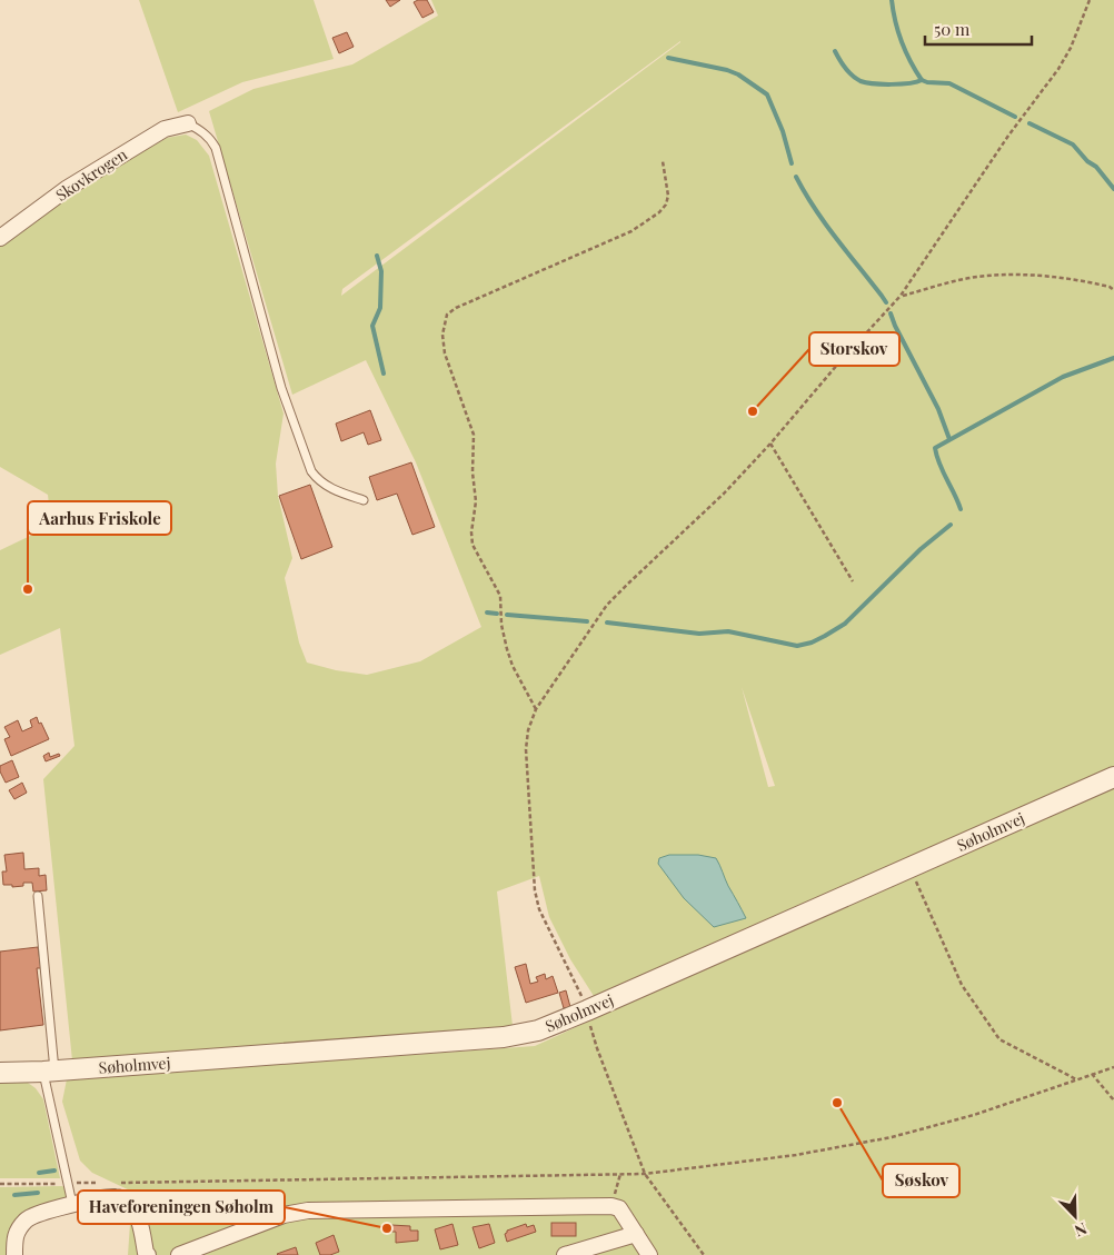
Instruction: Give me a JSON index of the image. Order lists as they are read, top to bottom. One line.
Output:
{"streets":{"street":["Skovkrogen","Søholmvej"]},"places":["Storskov","Aarhus Friskole","Søskov","Haveforeningen Søholm"],"scale_bar":"50 m","north":"bottom right"}
